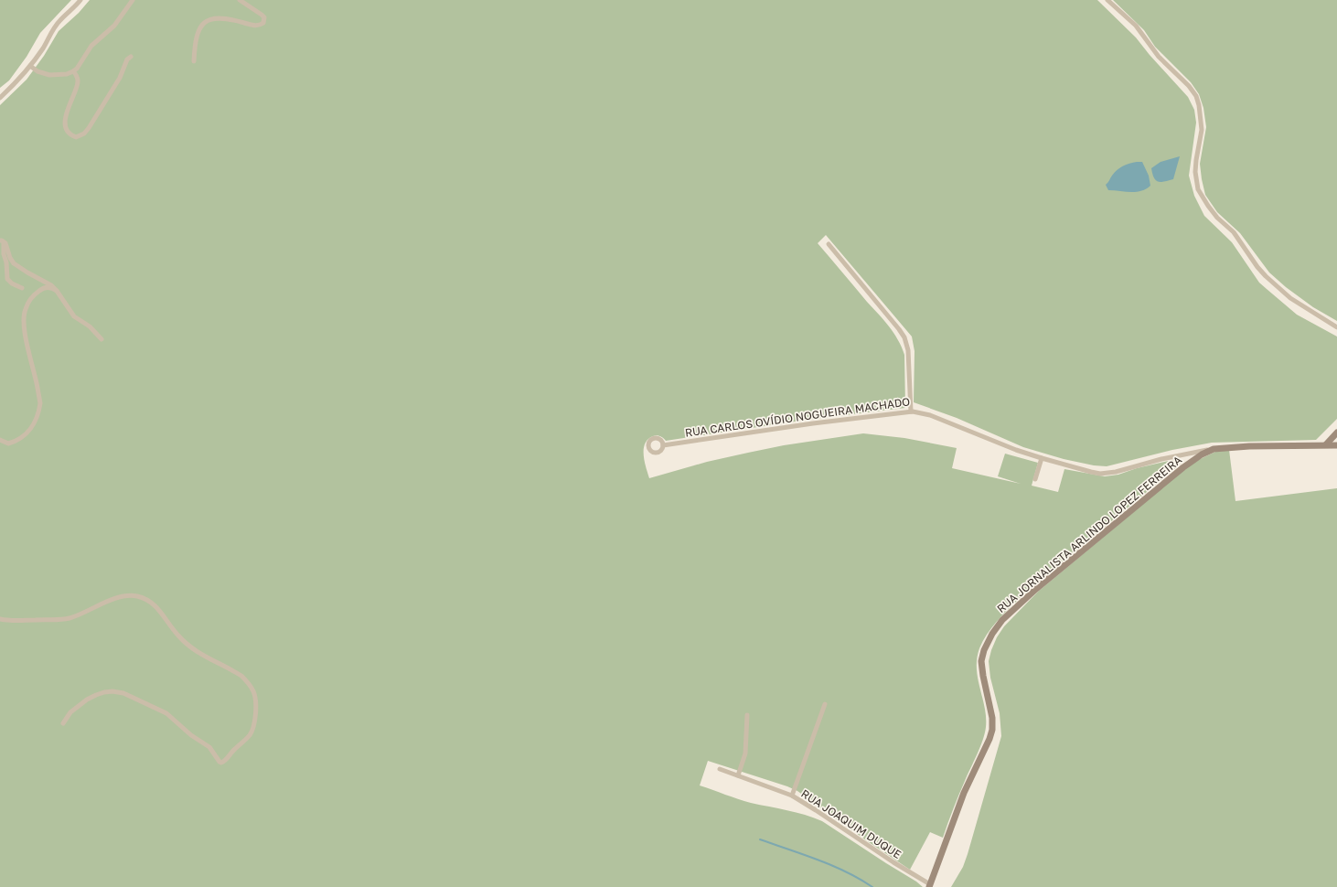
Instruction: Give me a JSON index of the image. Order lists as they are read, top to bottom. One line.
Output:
{"streets":{"street":["RUA CARLOS OVÍDIO NOGUEIRA MACHADO","RUA JORNALISTA ARLINDO LOPEZ FERREIRA","RUA JOAQUIM DUQUE"]},"crossings":[["RUA CARLOS OVÍDIO NOGUEIRA MACHADO","RUA JORNALISTA ARLINDO LOPEZ FERREIRA"],["RUA JORNALISTA ARLINDO LOPEZ FERREIRA","RUA JOAQUIM DUQUE"]]}
